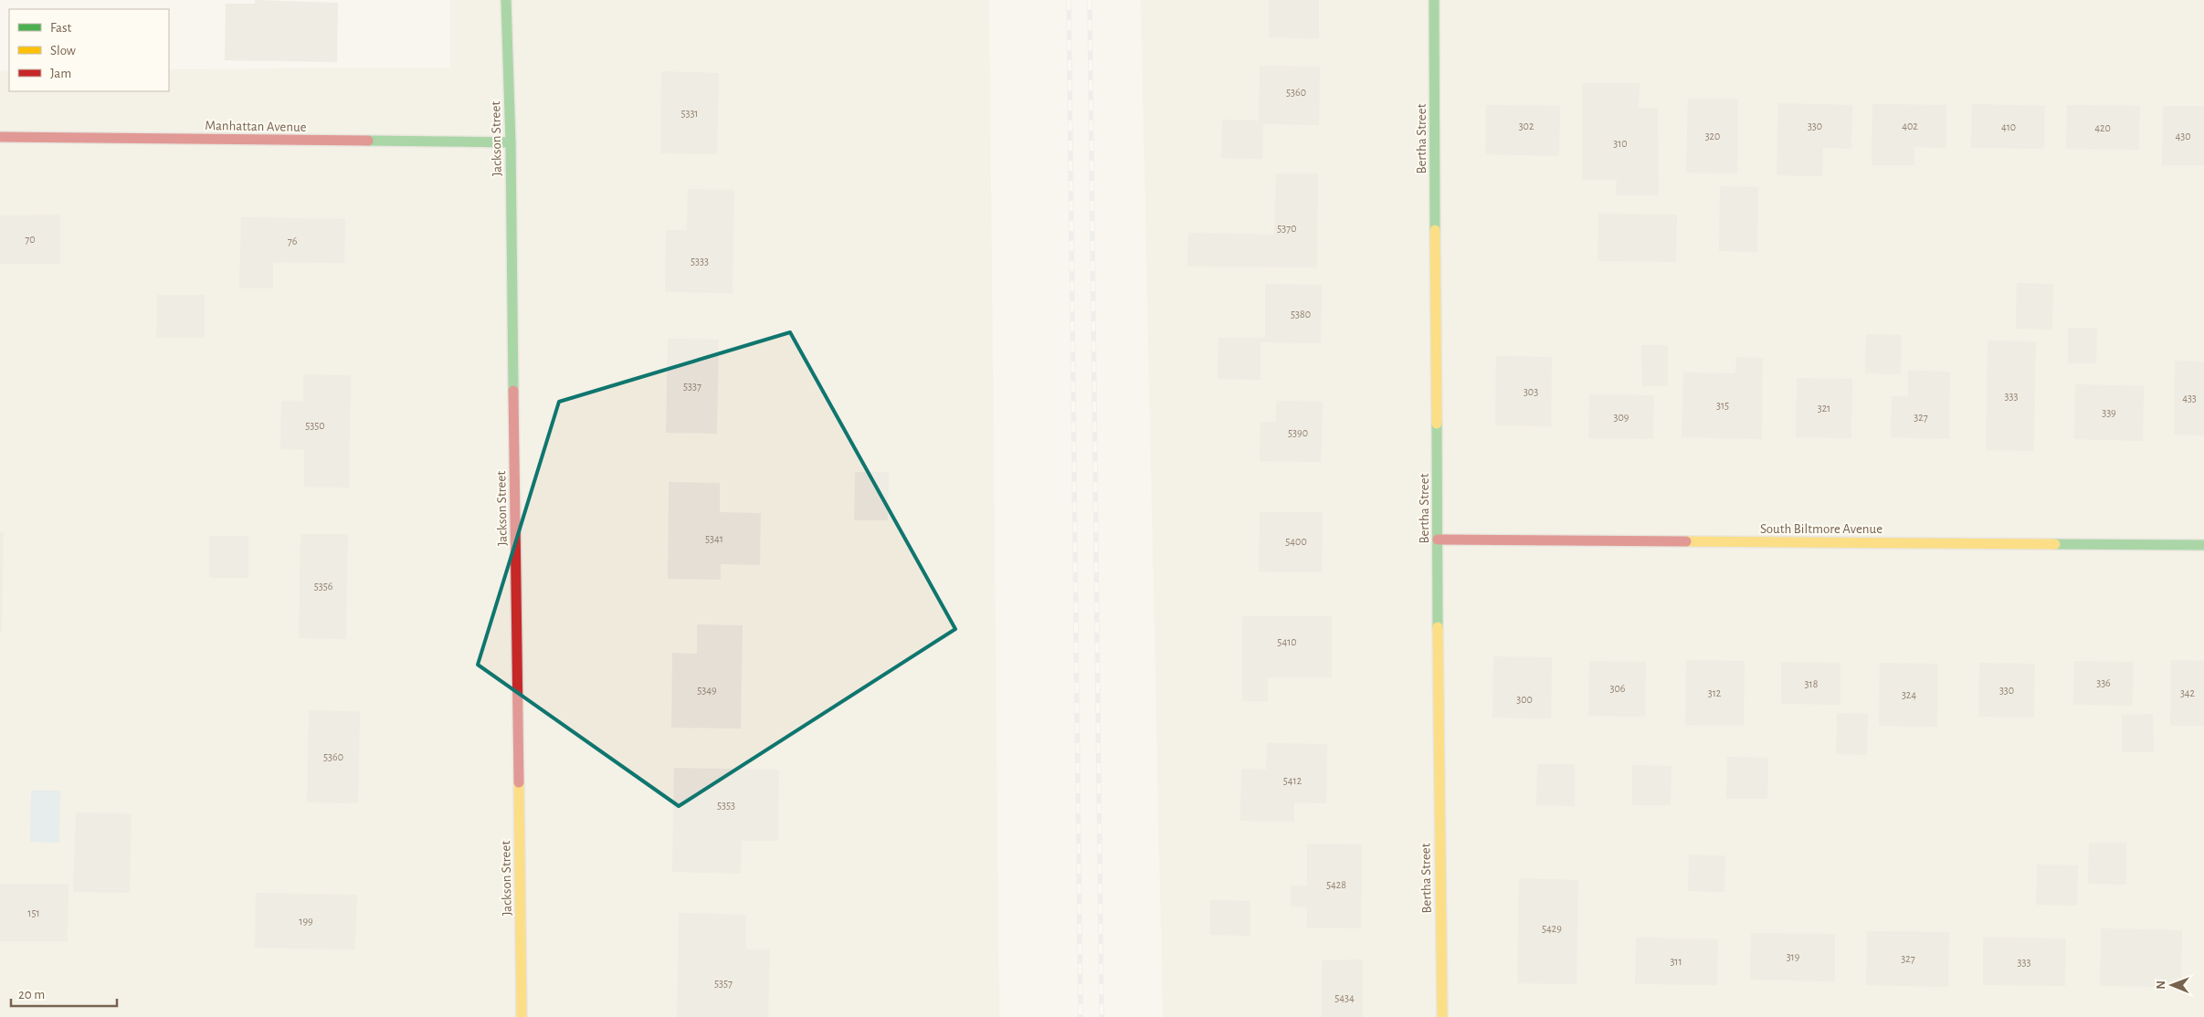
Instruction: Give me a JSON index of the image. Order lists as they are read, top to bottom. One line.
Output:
{"streets":{"street":["Manhattan Avenue","Jackson Street","Bertha Street","South Biltmore Avenue"]},"crossings":[["Manhattan Avenue","Jackson Street"],["Bertha Street","South Biltmore Avenue"]],"house_numbers":["5360","5331","302","330","402","410","420","320","430","310","5370","70","76","5333","5380","5337","303","333","433","315","321","339","309","327","5350","5390","5341","5400","5356","5410","336","318","306","5349","330","312","342","324","300","5360","5412","5353","5428","151","199","5429","319","327","311","333","5357","5434"],"legend":["Fast","Slow","Jam"],"scale_bar":"20 m","north":"left"}
